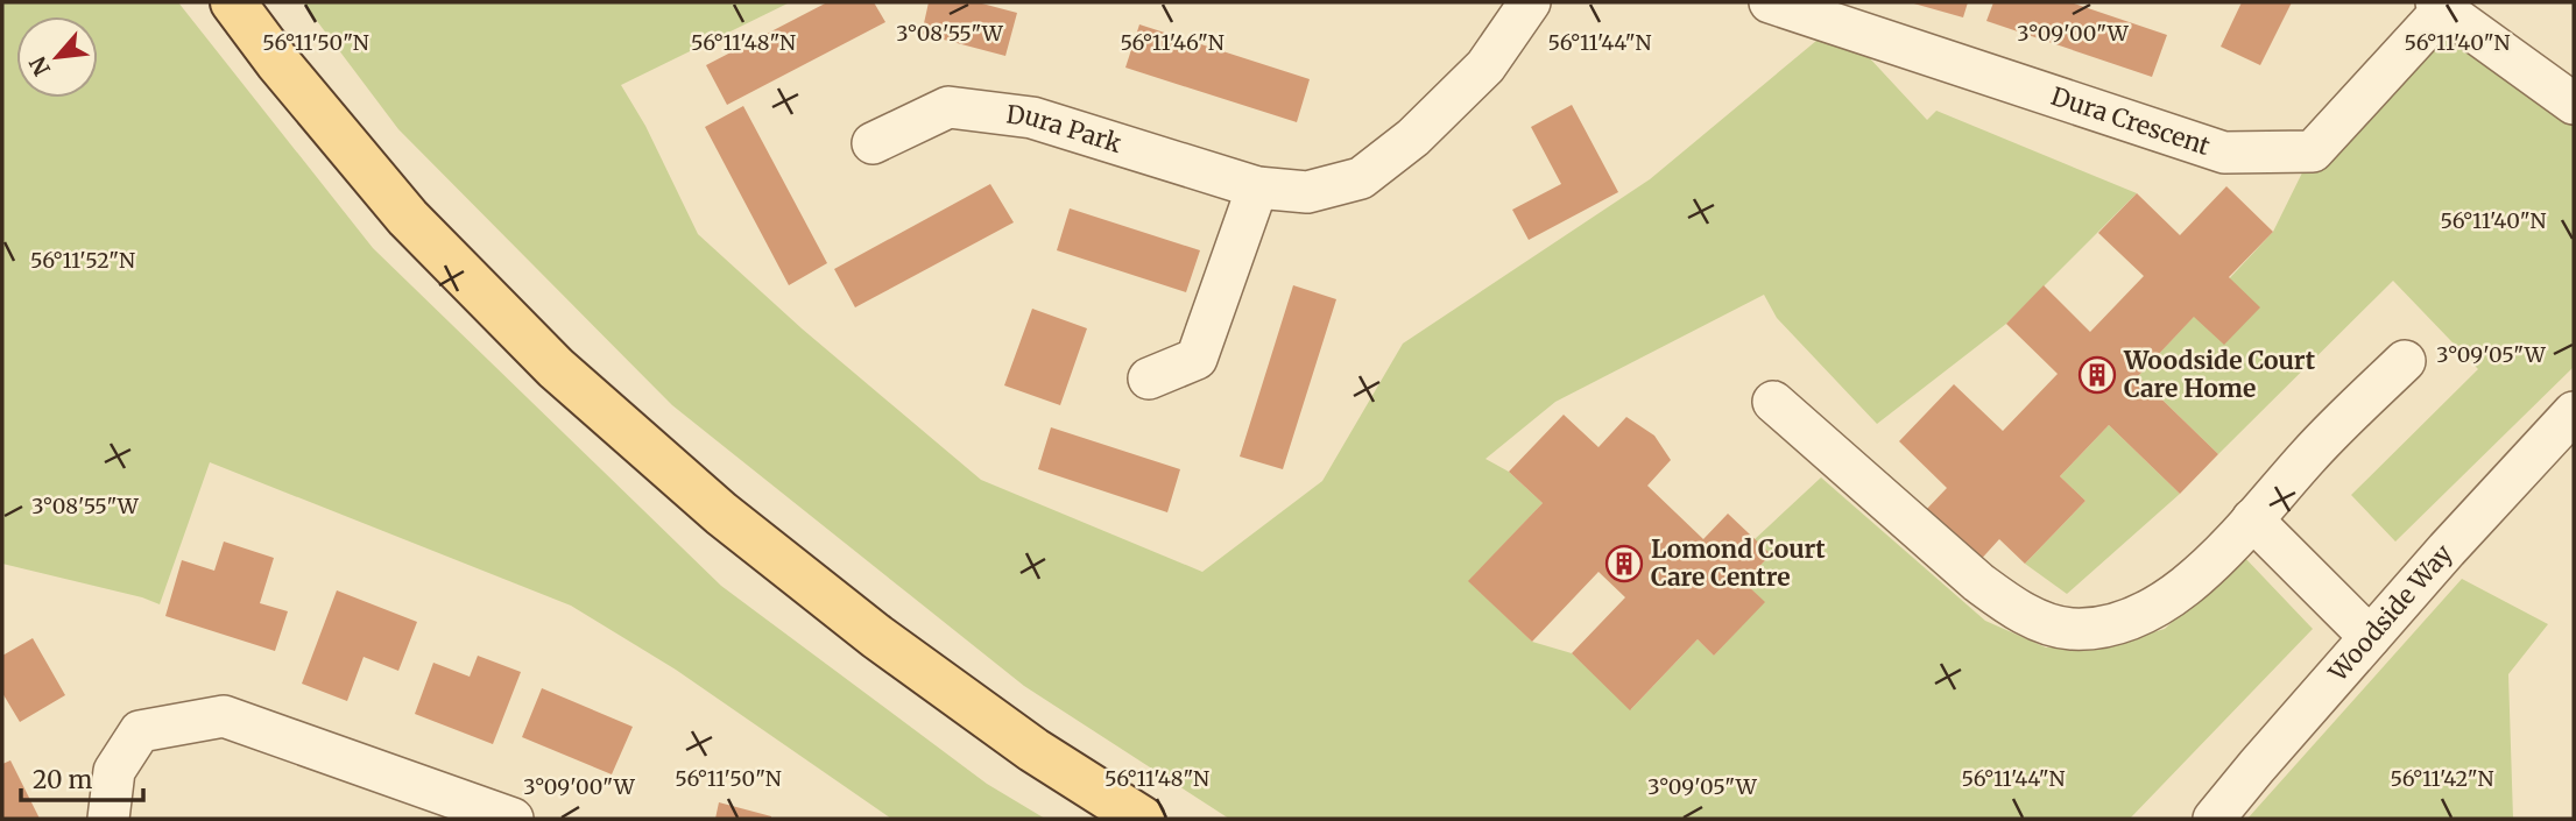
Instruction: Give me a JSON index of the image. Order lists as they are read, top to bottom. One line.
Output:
{"streets":{"street":["Dura Crescent","Dura Park","Woodside Way"]},"places":{"building":["Woodside Court Care Home","Lomond Court Care Centre"]},"scale_bar":"20 m","north":"bottom left","coordinates":["3°08'55\"W","3°09'00\"W","56°11'50\"N","56°11'48\"N","56°11'46\"N","56°11'44\"N","56°11'40\"N","56°11'52\"N","3°09'05\"W","56°11'42\"N"]}
